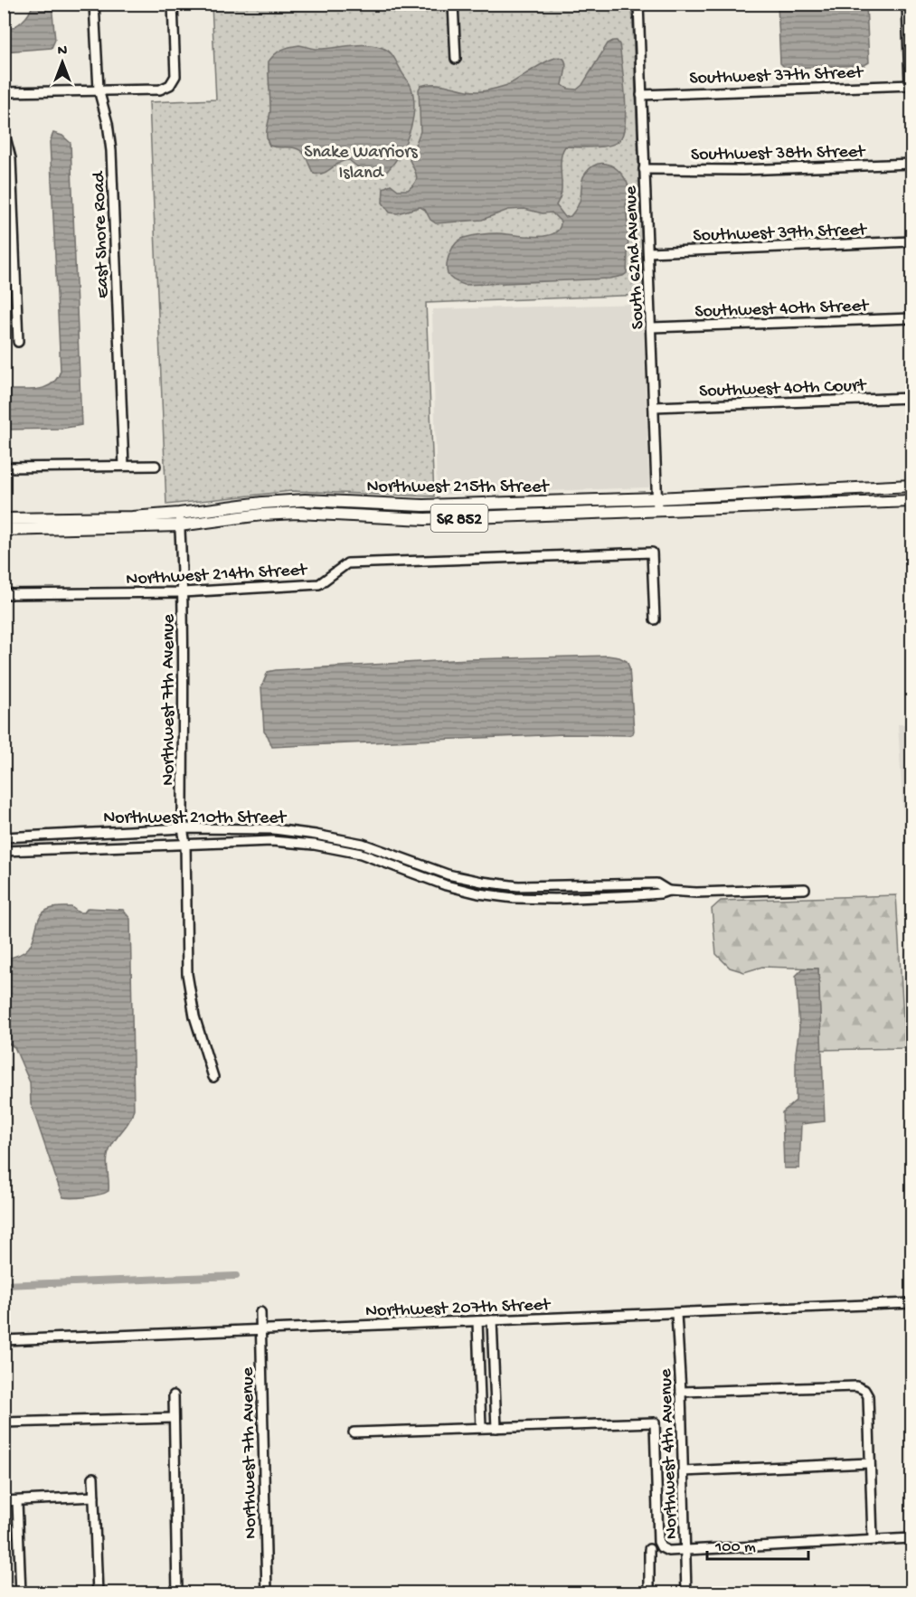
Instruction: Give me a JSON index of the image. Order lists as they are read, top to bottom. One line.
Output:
{"streets":{"main road":["Northwest 215th Street","SR 852"],"street":["Southwest 37th Street","Southwest 38th Street","Southwest 39th Street","East Shore Road","South 62nd Avenue","Southwest 40th Street","Southwest 40th Court","Northwest 214th Street","Northwest 7th Avenue","Northwest 210th Street","Northwest 207th Street","Northwest 4th Avenue"]},"crossings":[["Southwest 37th Street","South 62nd Avenue"],["Southwest 38th Street","South 62nd Avenue"],["Southwest 39th Street","South 62nd Avenue"],["South 62nd Avenue","Southwest 40th Street"],["South 62nd Avenue","Southwest 40th Court"],["South 62nd Avenue","Northwest 215th Street"],["Northwest 215th Street","Northwest 7th Avenue"],["Northwest 214th Street","Northwest 7th Avenue"],["Northwest 7th Avenue","Northwest 210th Street"],["Northwest 7th Avenue","Northwest 207th Street"],["Northwest 207th Street","Northwest 4th Avenue"]],"parks":["Snake Warriors Island"],"scale_bar":"100 m","north":"top"}
